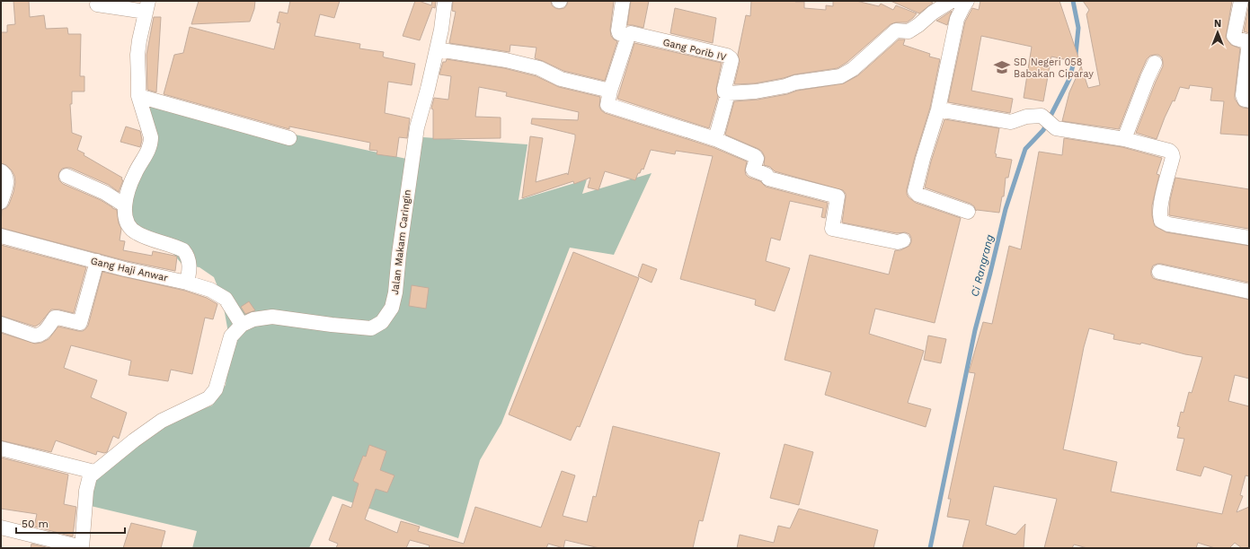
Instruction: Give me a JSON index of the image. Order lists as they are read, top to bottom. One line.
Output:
{"streets":{"street":["Gang Porib IV","Jalan Makam Caringin","Gang Haji Anwar"]},"crossings":[["Jalan Makam Caringin","Gang Haji Anwar"]],"water":["Ci Rangrang"],"places":{"school or university":["SD Negeri 058 Babakan Ciparay"]},"scale_bar":"50 m","north":"top"}
